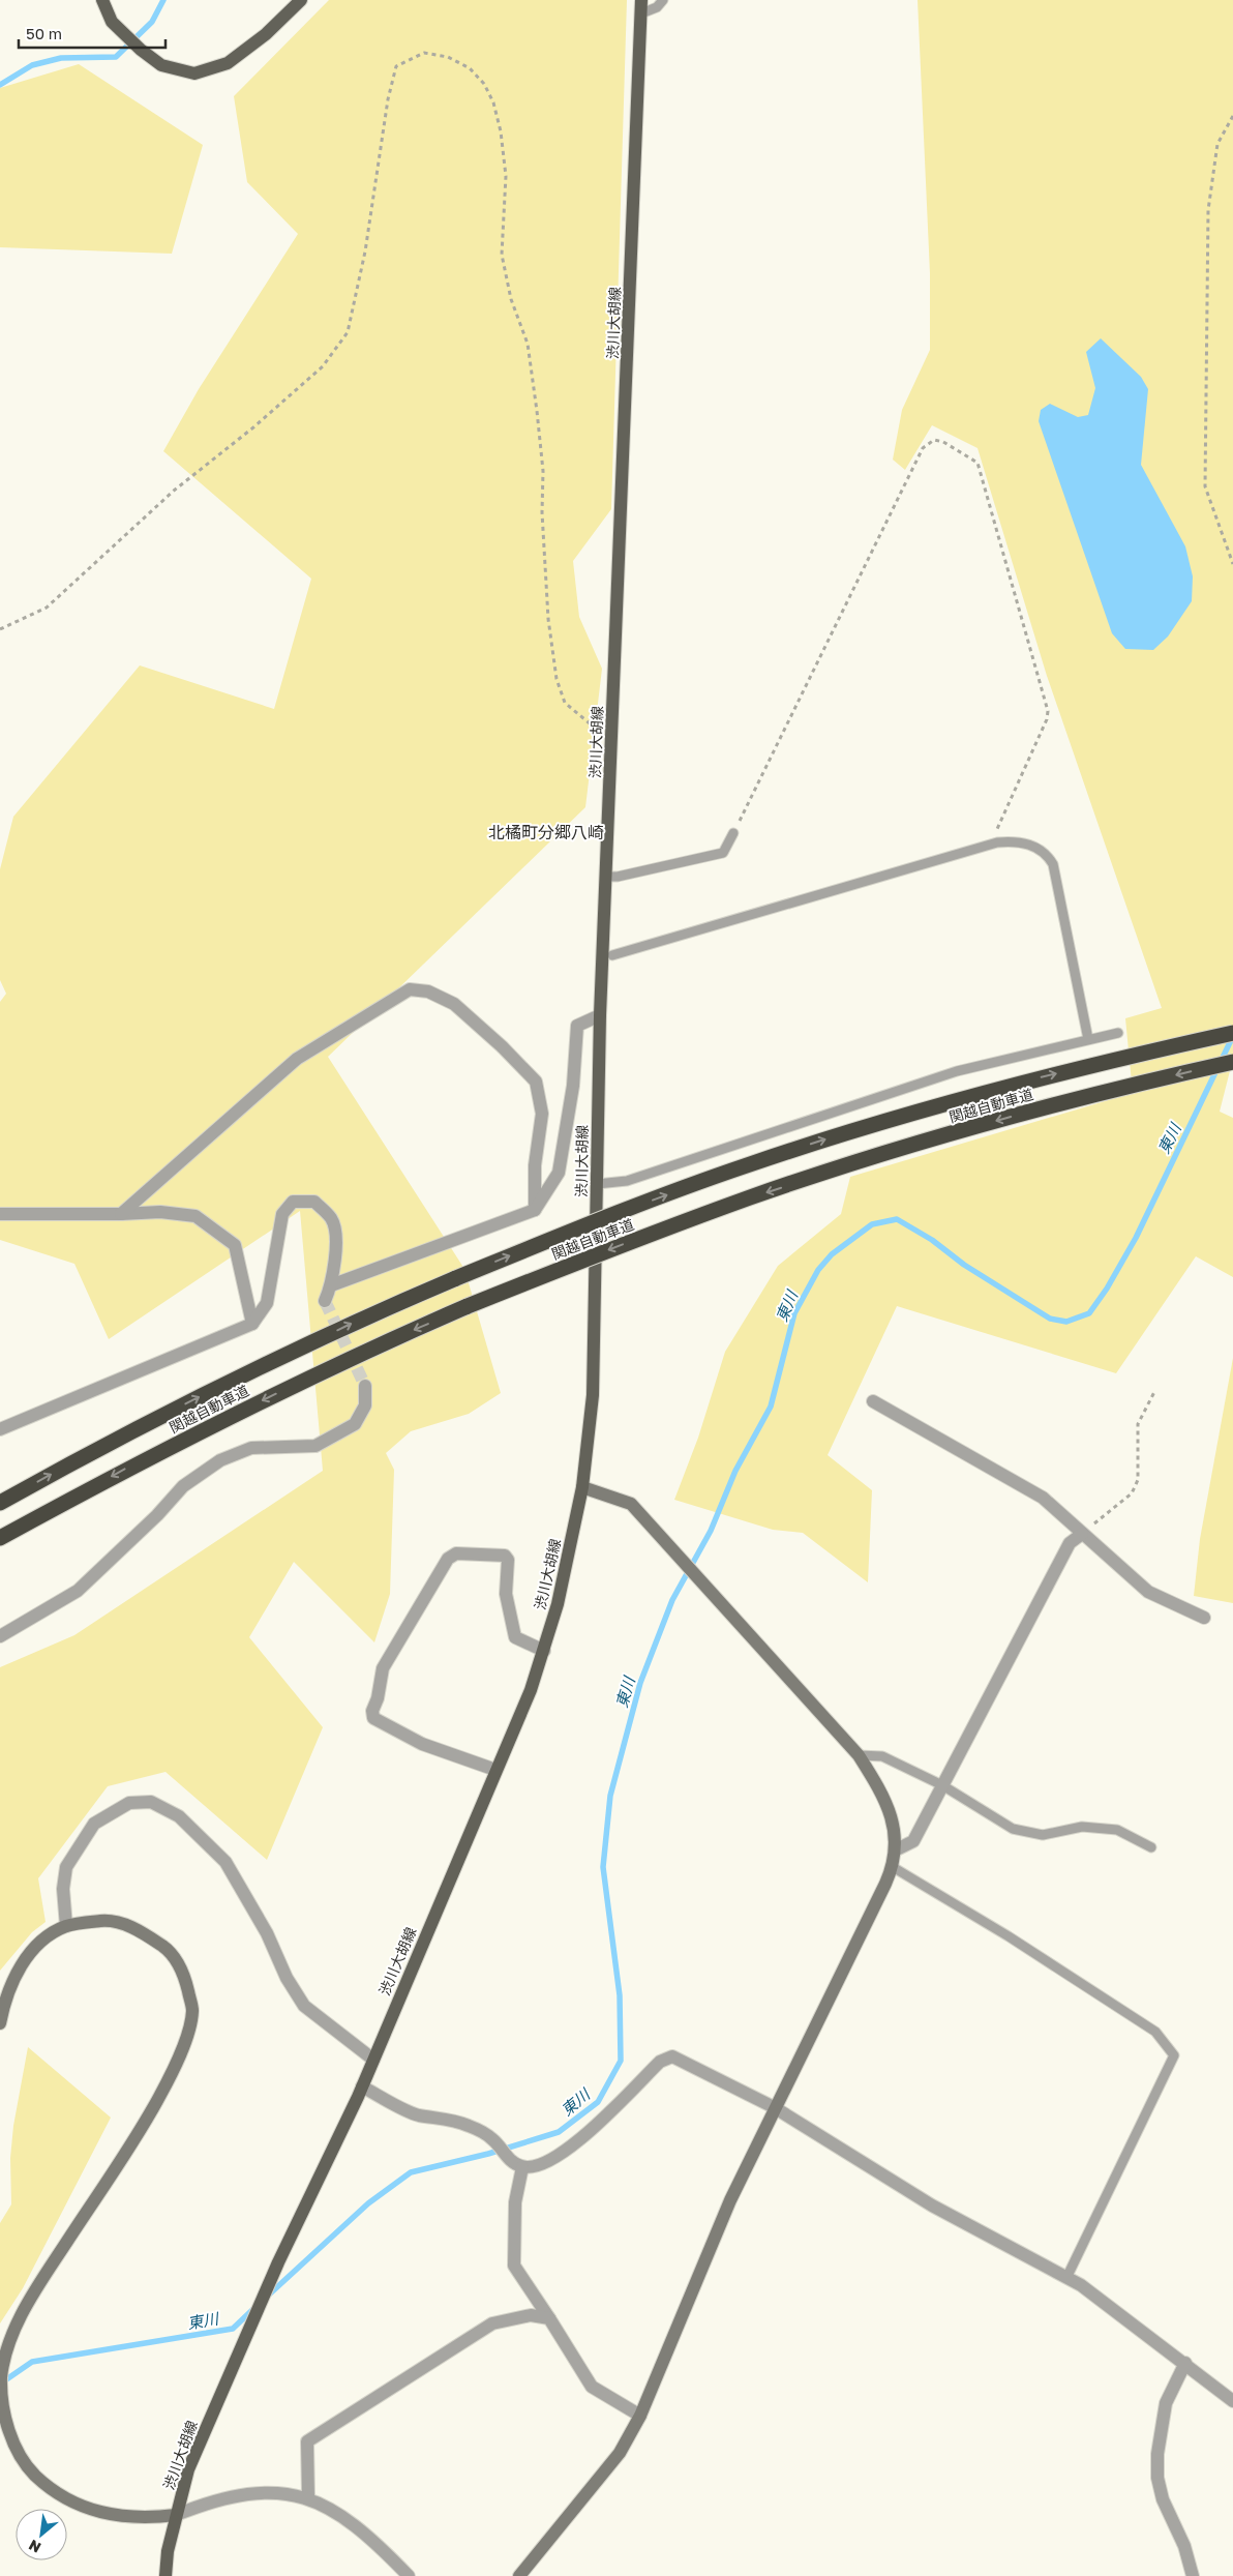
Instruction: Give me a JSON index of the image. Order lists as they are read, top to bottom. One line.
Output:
{"streets":{"highway":["関越自動車道"],"main road":["渋川大胡線"]},"districts":["北橘町分郷八崎"],"water":["東川"],"scale_bar":"50 m","north":"bottom left"}
